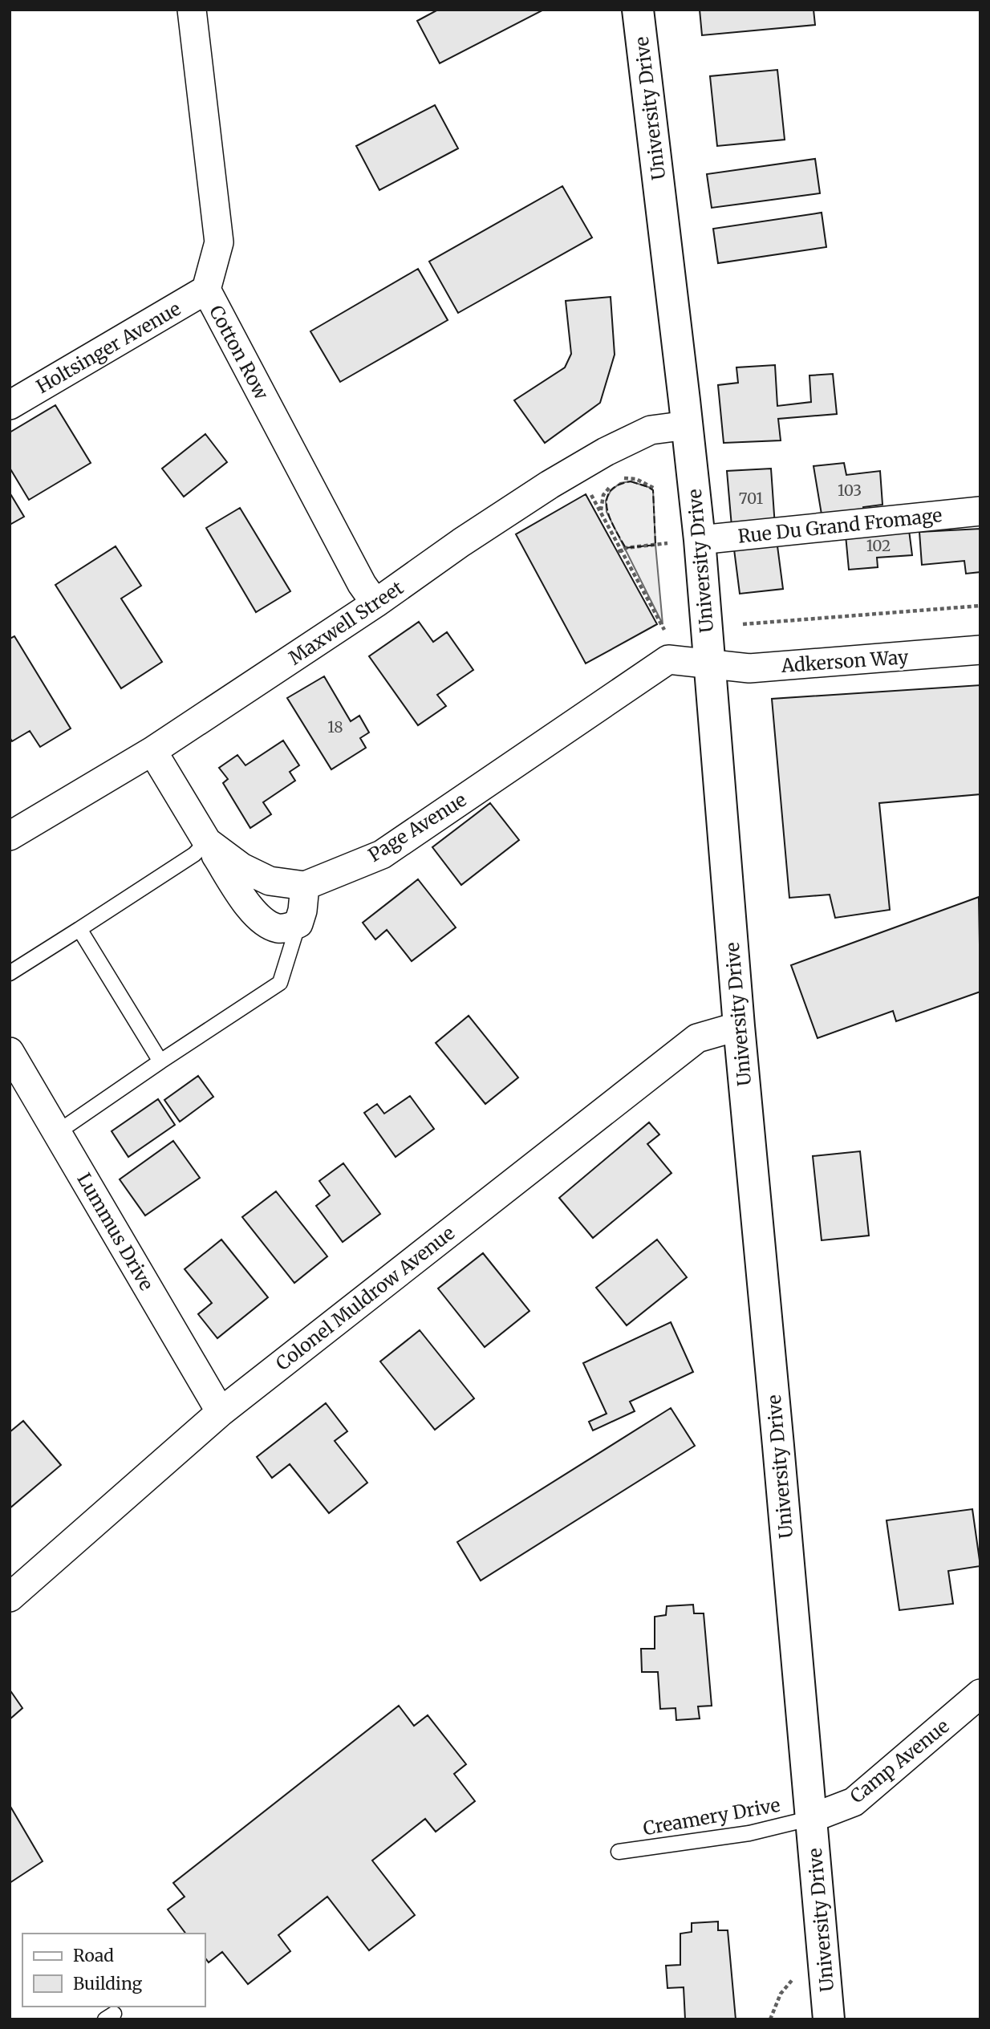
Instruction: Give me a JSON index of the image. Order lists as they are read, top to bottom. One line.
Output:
{"streets":{"street":["University Drive","Holtsinger Avenue","Cotton Row","Rue Du Grand Fromage","Maxwell Street","Adkerson Way","Page Avenue","Lummus Drive","Colonel Muldrow Avenue","Camp Avenue"],"lane":["Creamery Drive"]},"crossings":[["University Drive","Rue Du Grand Fromage"],["University Drive","Maxwell Street"],["University Drive","Adkerson Way"],["University Drive","Page Avenue"],["University Drive","Colonel Muldrow Avenue"],["University Drive","Camp Avenue"],["University Drive","Creamery Drive"],["Holtsinger Avenue","Cotton Row"],["Cotton Row","Maxwell Street"],["Maxwell Street","Page Avenue"],["Adkerson Way","Page Avenue"],["Lummus Drive","Colonel Muldrow Avenue"],["Camp Avenue","Creamery Drive"]],"house_numbers":["103","701","102","18"],"legend":["Road","Building"]}
